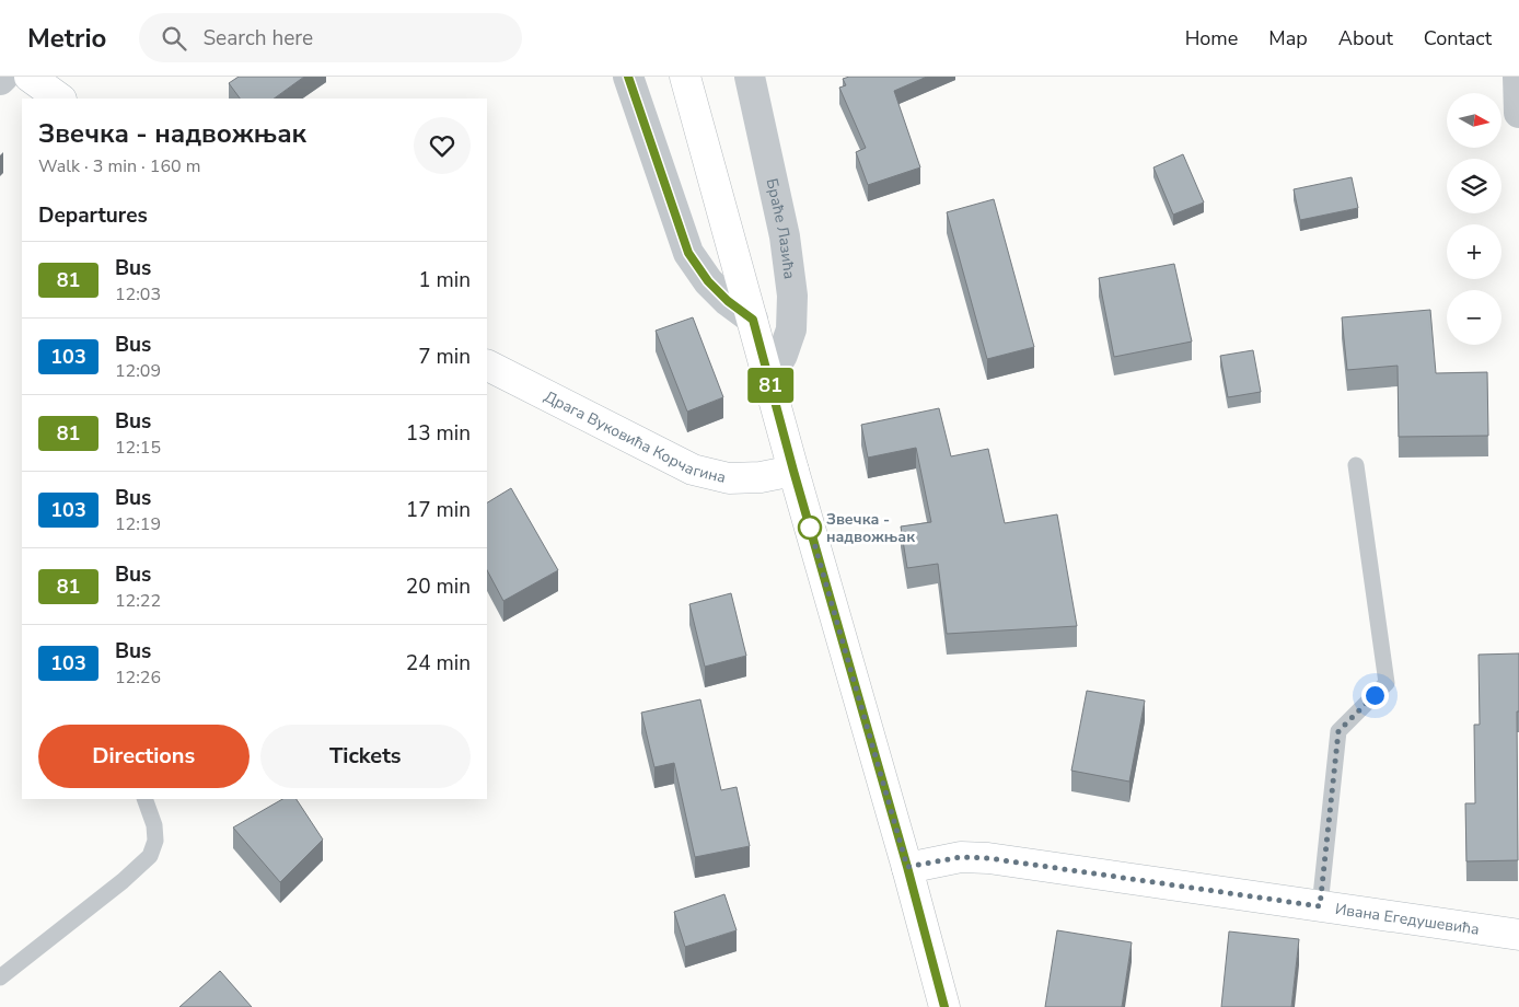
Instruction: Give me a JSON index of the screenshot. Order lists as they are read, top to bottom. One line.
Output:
{"streets":{"main road":["Драга Вуковића Корчагина","Ивана Егедушевића"],"street":["Браће Лазића"]},"places":["Звечка - надвожњак"],"lines":["bus line 81"],"north":"right","page":{"header":"Metrio","search":"Search here","nav":["Home","Map","About","Contact"],"on_map":"81","map_buttons":["+","−"],"heading":[["Звечка - надвожњак","Walk · 3 min · 160 m"],"Departures"],"list":[{"mark":"81","name":"Bus","note":"12:03","value":"1 min"},{"mark":"103","name":"Bus","note":"12:09","value":"7 min"},{"mark":"81","name":"Bus","note":"12:15","value":"13 min"},{"mark":"103","name":"Bus","note":"12:19","value":"17 min"},{"mark":"81","name":"Bus","note":"12:22","value":"20 min"},{"mark":"103","name":"Bus","note":"12:26","value":"24 min"}],"buttons":["Directions","Tickets"]}}
